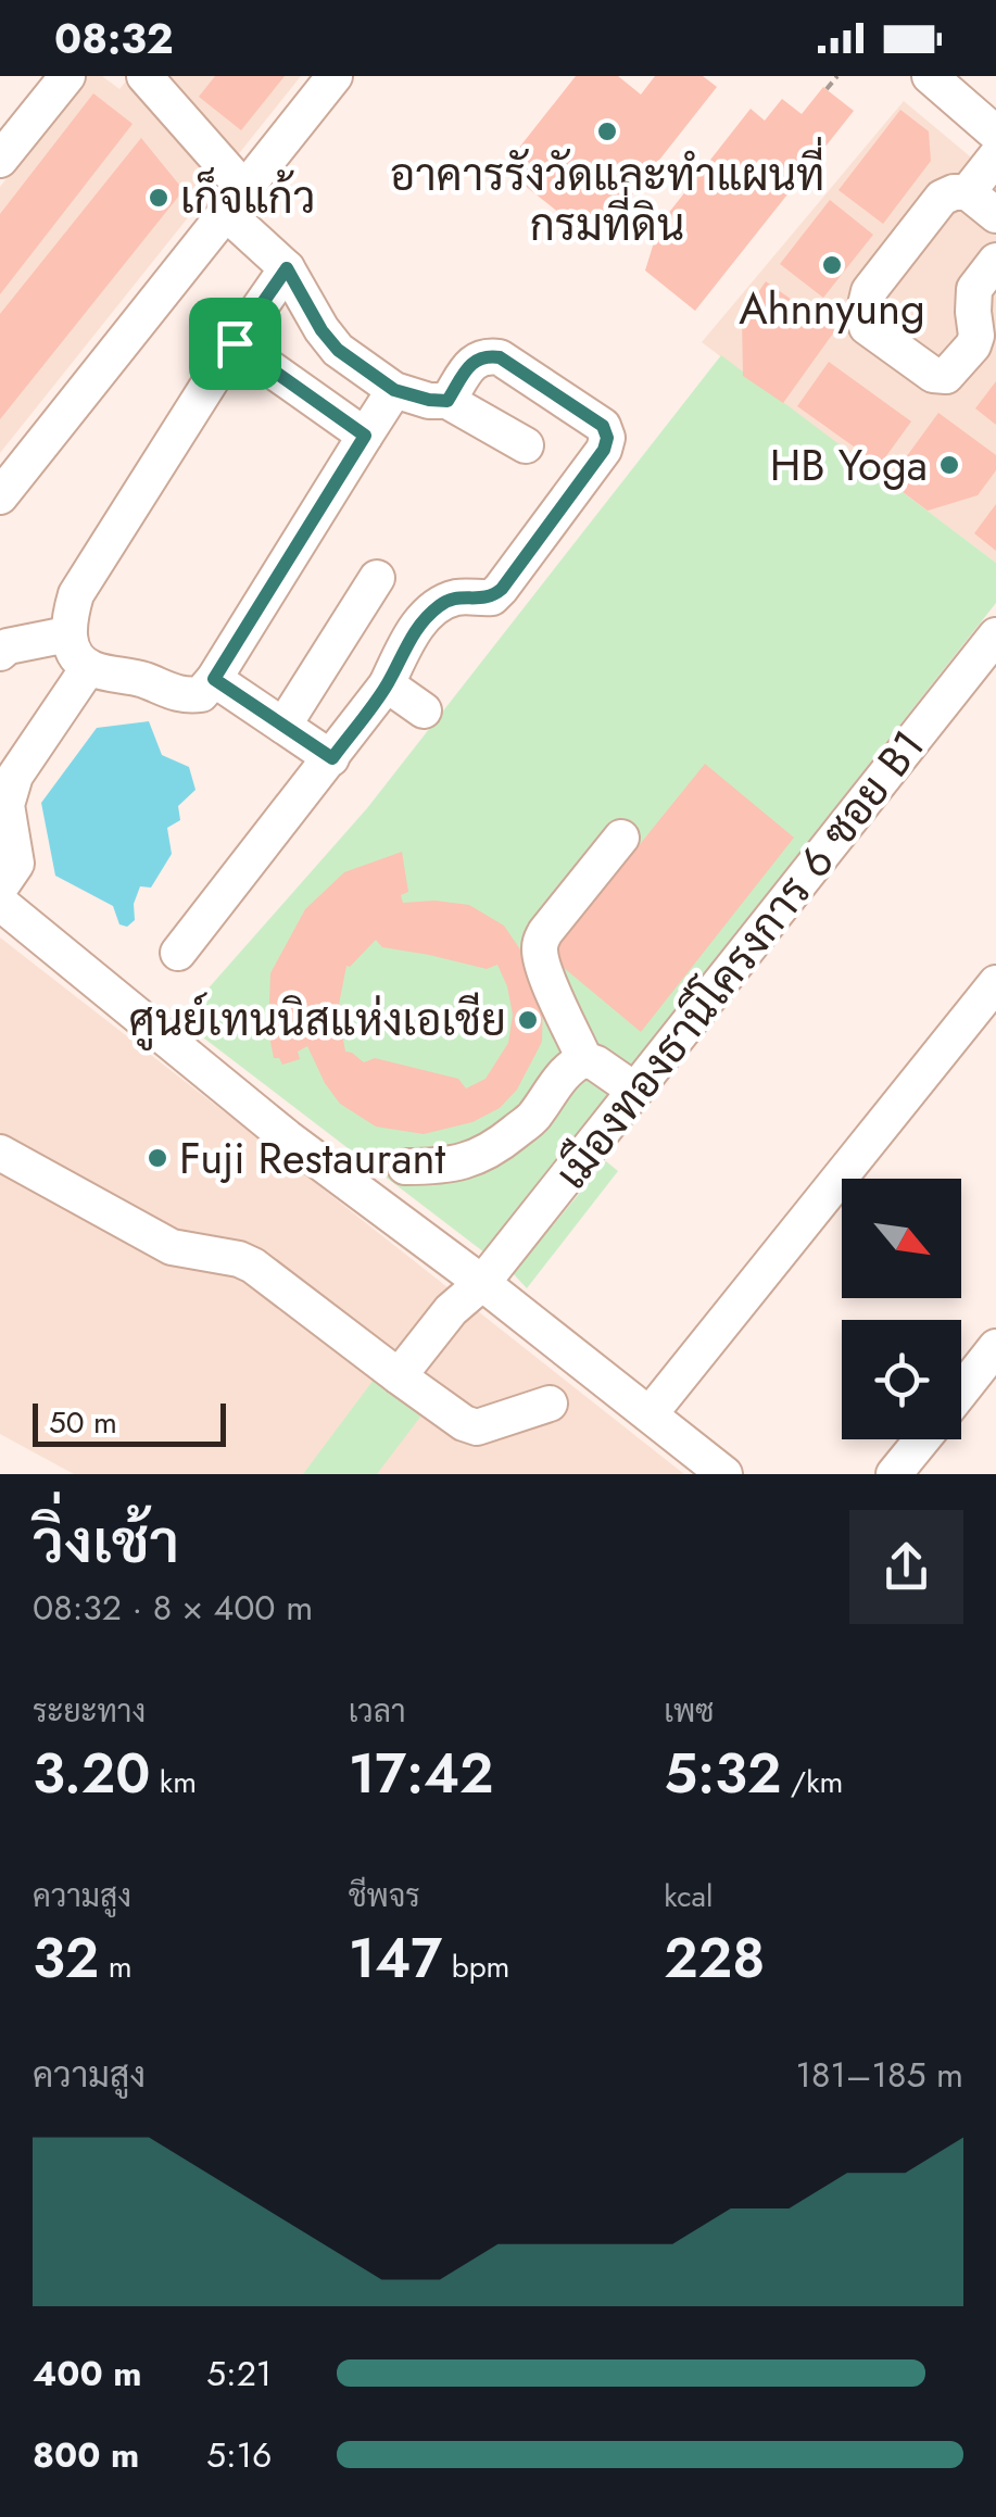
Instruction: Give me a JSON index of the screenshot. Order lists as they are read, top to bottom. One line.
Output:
{"streets":{"street":["เมืองทองธานีโครงการ 6 ซอย B1"]},"places":["อาคารรังวัดและทำแผนที่ กรมที่ดิน","เก็จแก้ว","Ahnnyung","HB Yoga","ศูนย์เทนนิสแห่งเอเชีย","Fuji Restaurant"],"scale_bar":"50 m","north":"bottom right","page":{"status":"08:32","scale":"50 m","heading":["วิ่งเช้า","08:32 · 8 × 400 m"],"stats":[["ระยะทาง","3.20 km"],["เวลา","17:42"],["เพซ","5:32 /km"],["ความสูง","32 m"],["ชีพจร","147 bpm"],["kcal","228"]],"chart":["ความสูง","181–185 m"],"list":[{"name":"400 m","note":"5:21"},{"name":"800 m","note":"5:16"}]}}
